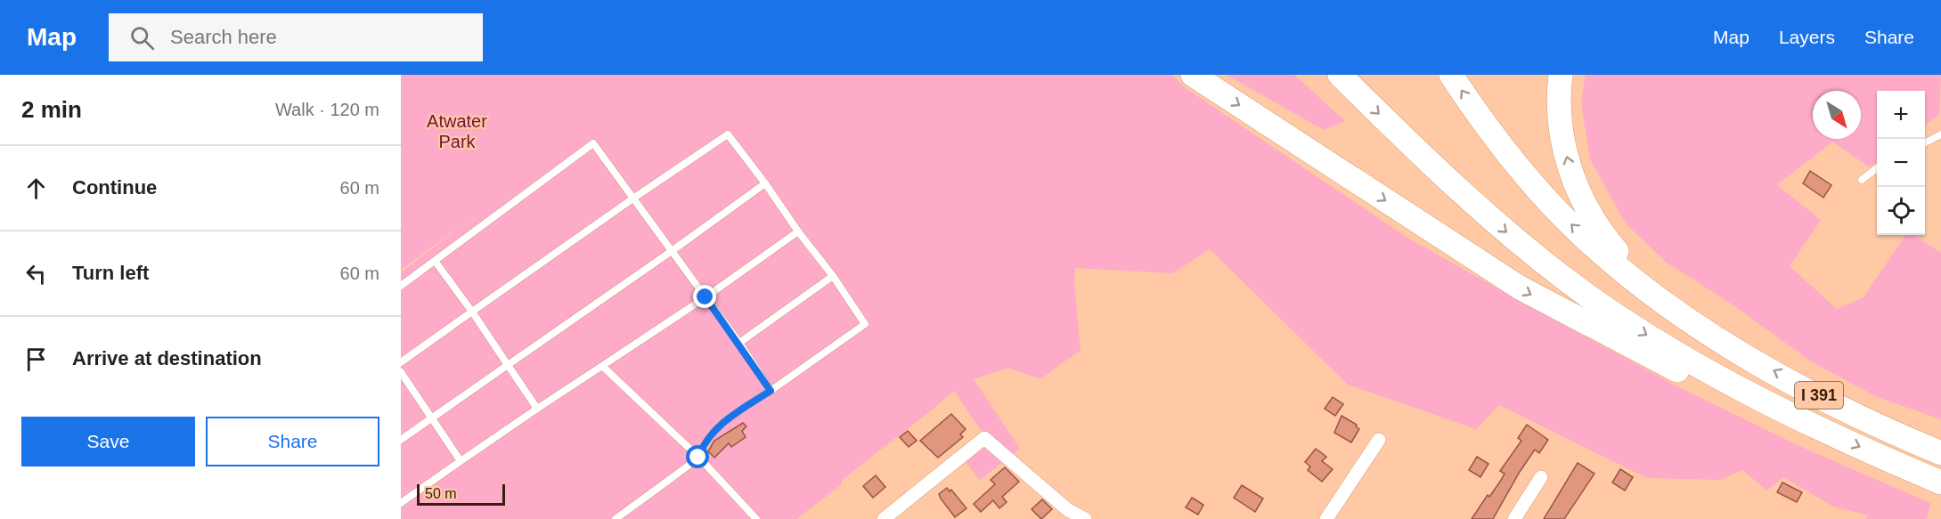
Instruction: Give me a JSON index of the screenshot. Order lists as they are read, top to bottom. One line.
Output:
{"streets":{"highway":["I 391"]},"parks":["Atwater Park"],"scale_bar":"50 m","north":"bottom right","page":{"header":"Map","search":"Search here","nav":["Map","Layers","Share"],"heading":["2 min","Walk · 120 m"],"map_buttons":["+","−"],"list":[["Continue","60 m"],["Turn left","60 m"],"Arrive at destination"],"buttons":["Save","Share"],"scale":"50 m"}}
